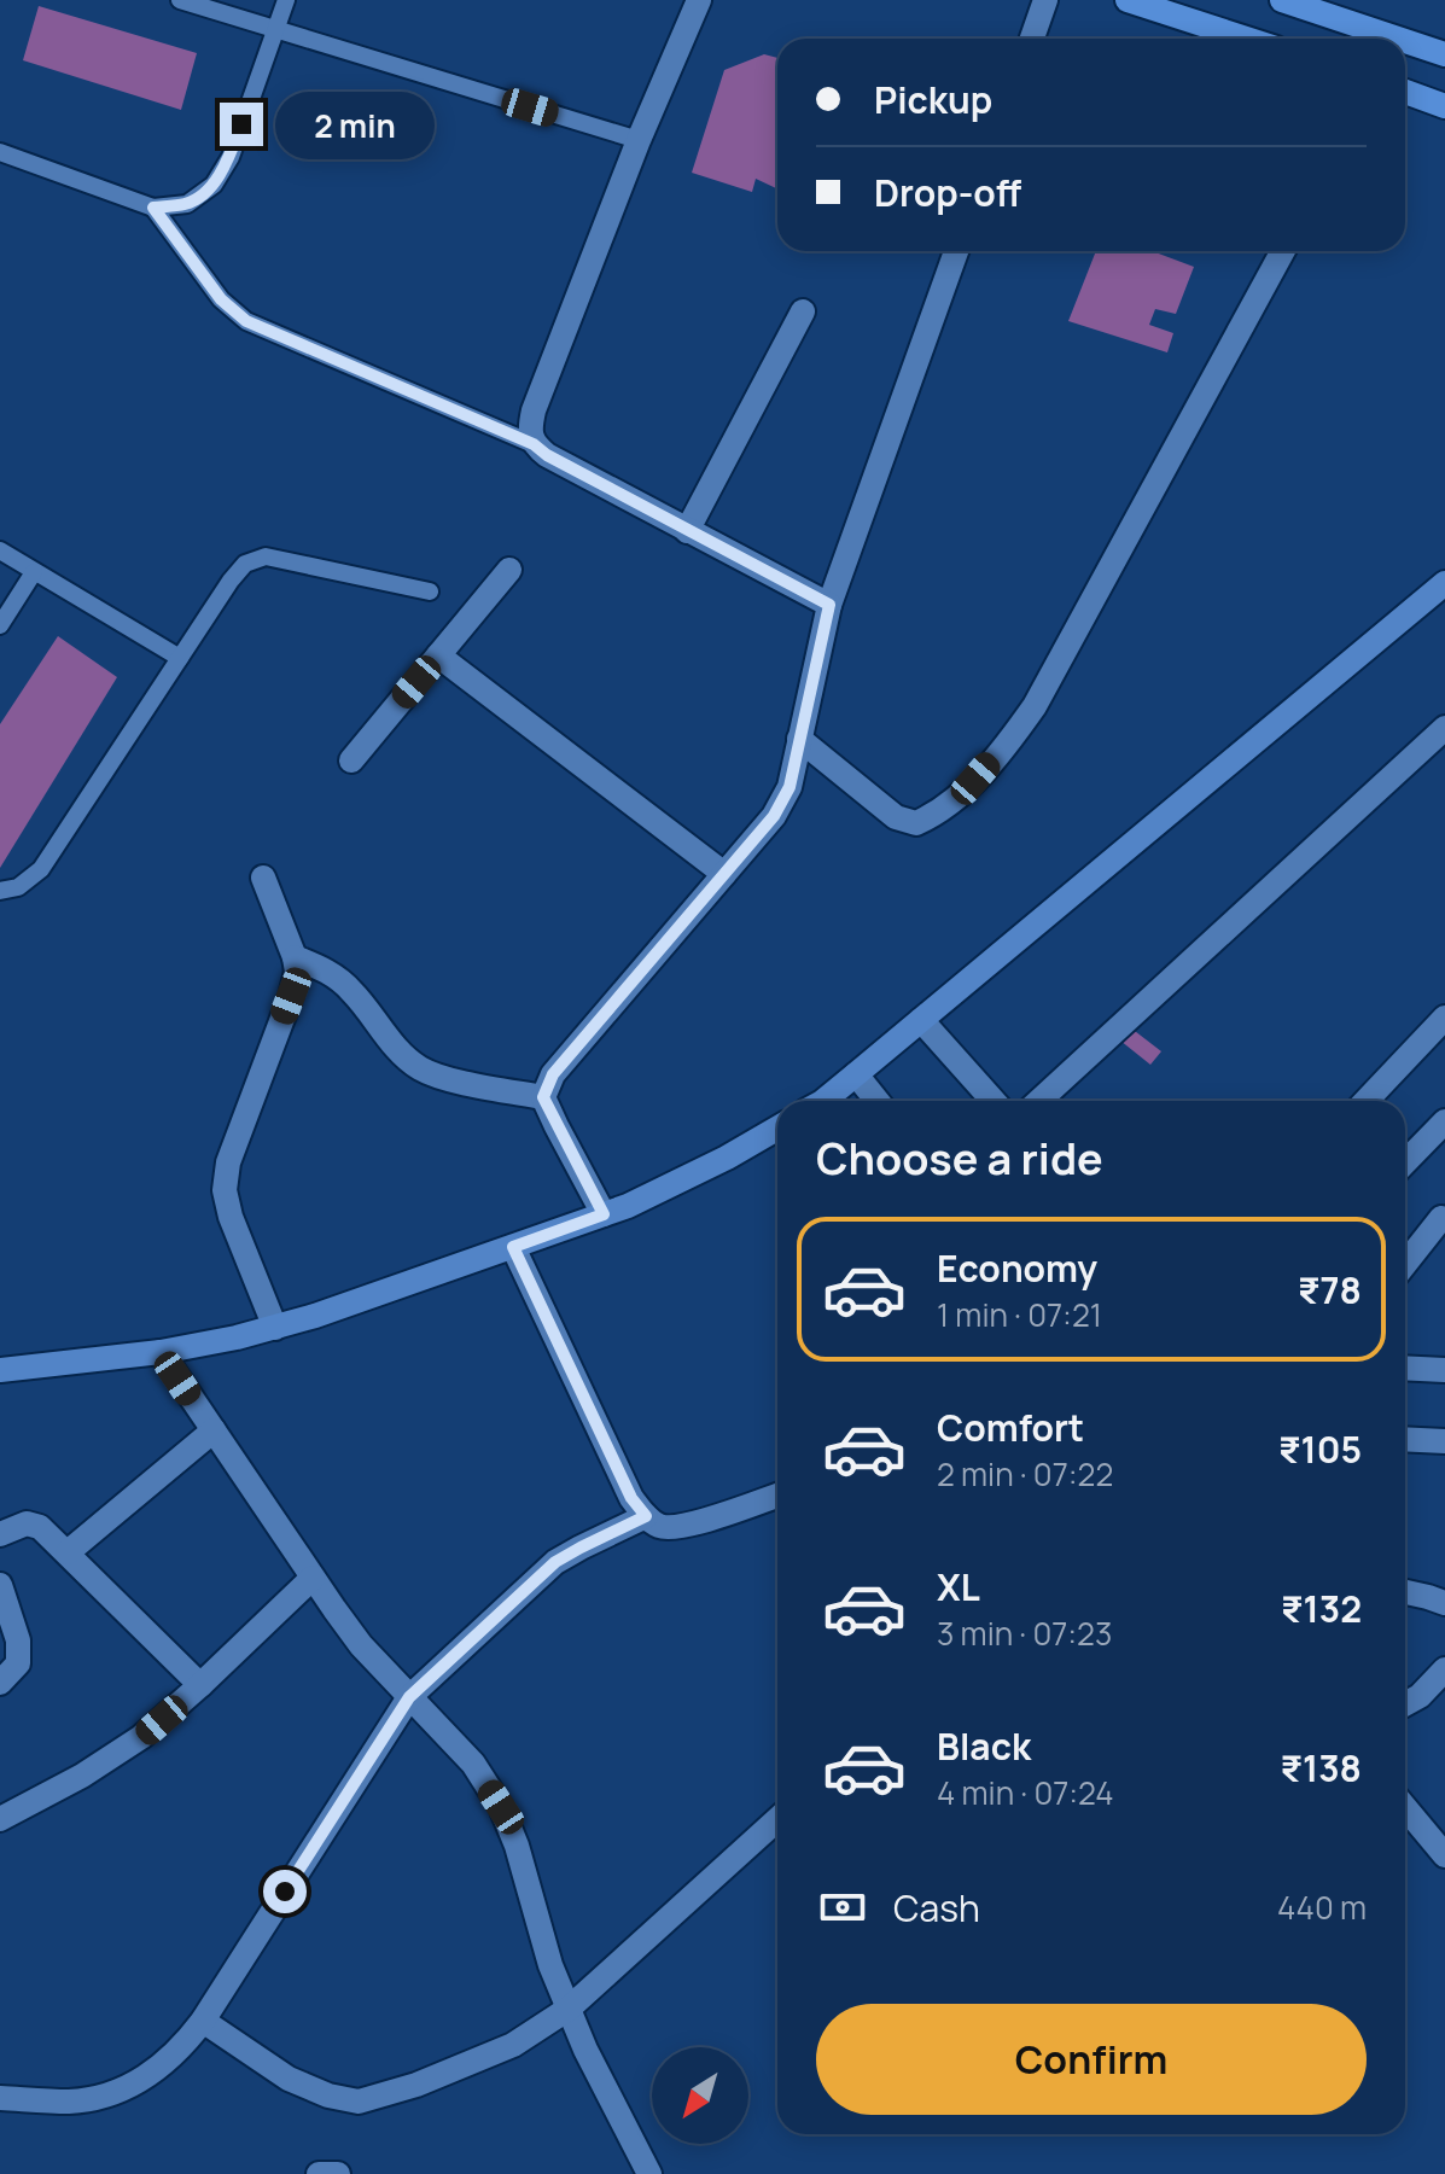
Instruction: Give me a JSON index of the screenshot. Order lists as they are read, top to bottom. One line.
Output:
{"north":"bottom left","page":{"banner":["Pickup","Drop-off"],"bubble":"2 min","heading":"Choose a ride","list":[{"name":"Economy","note":"1 min · 07:21","value":"₹78"},{"name":"Comfort","note":"2 min · 07:22","value":"₹105"},{"name":"XL","note":"3 min · 07:23","value":"₹132"},{"name":"Black","note":"4 min · 07:24","value":"₹138"}],"pay":["Cash","440 m"],"buttons":"Confirm"}}
